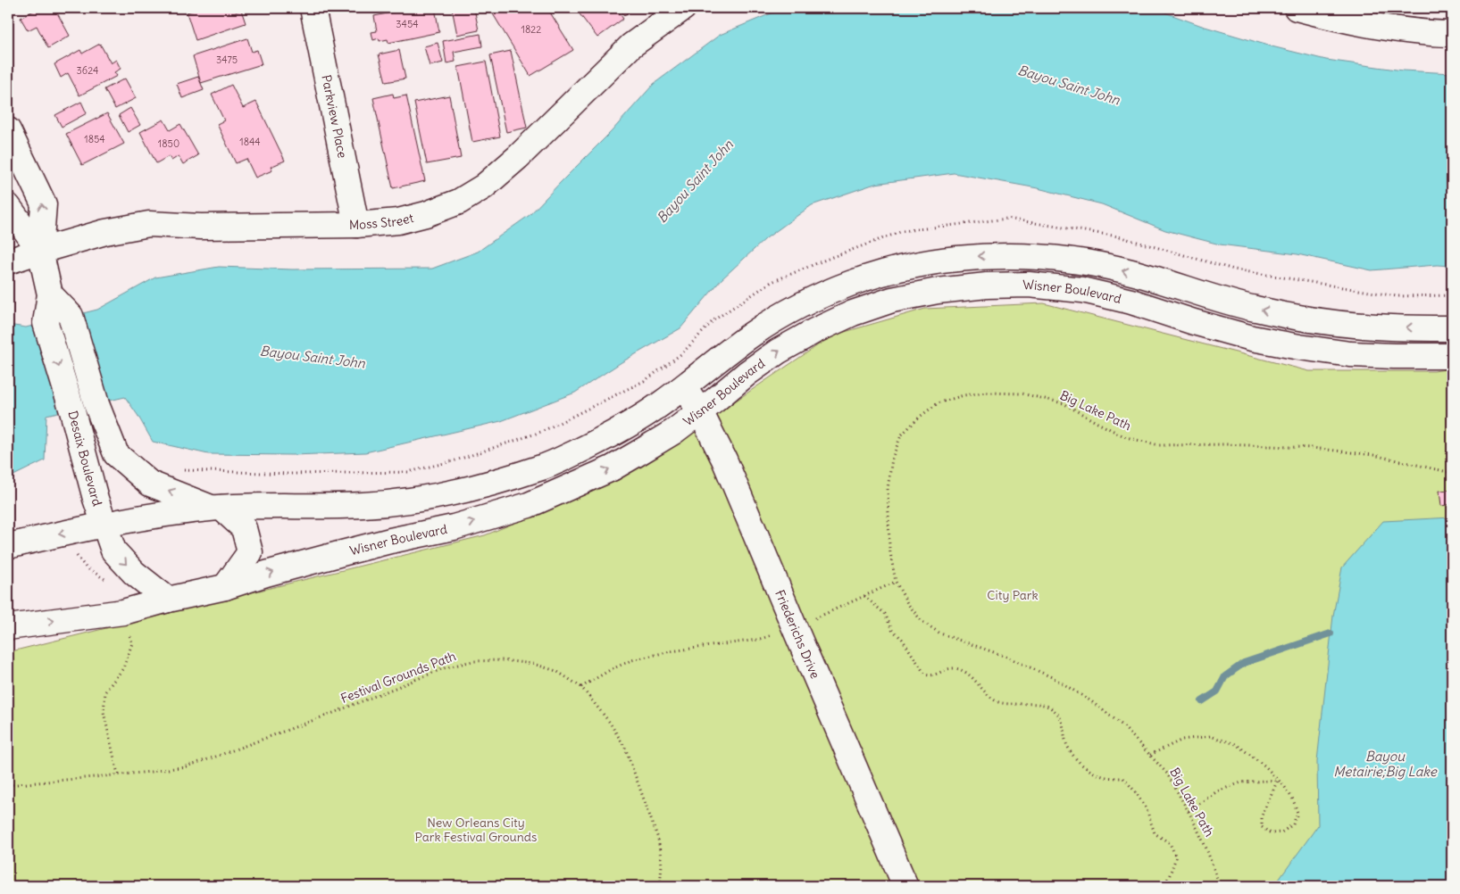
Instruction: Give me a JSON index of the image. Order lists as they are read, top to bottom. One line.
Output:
{"streets":{"street":["Parkview Place","Moss Street","Wisner Boulevard","Desaix Boulevard","Friederichs Drive"],"path":["Big Lake Path","Festival Grounds Path"]},"crossings":[["Parkview Place","Moss Street"],["Moss Street","Desaix Boulevard"],["Wisner Boulevard","Desaix Boulevard"],["Wisner Boulevard","Friederichs Drive"]],"water":["Bayou Saint John","Bayou Metairie;Big Lake"],"parks":["City Park","New Orleans City Park Festival Grounds"],"house_numbers":["3454","1822","3475","3624","1854","1844","1850"]}
